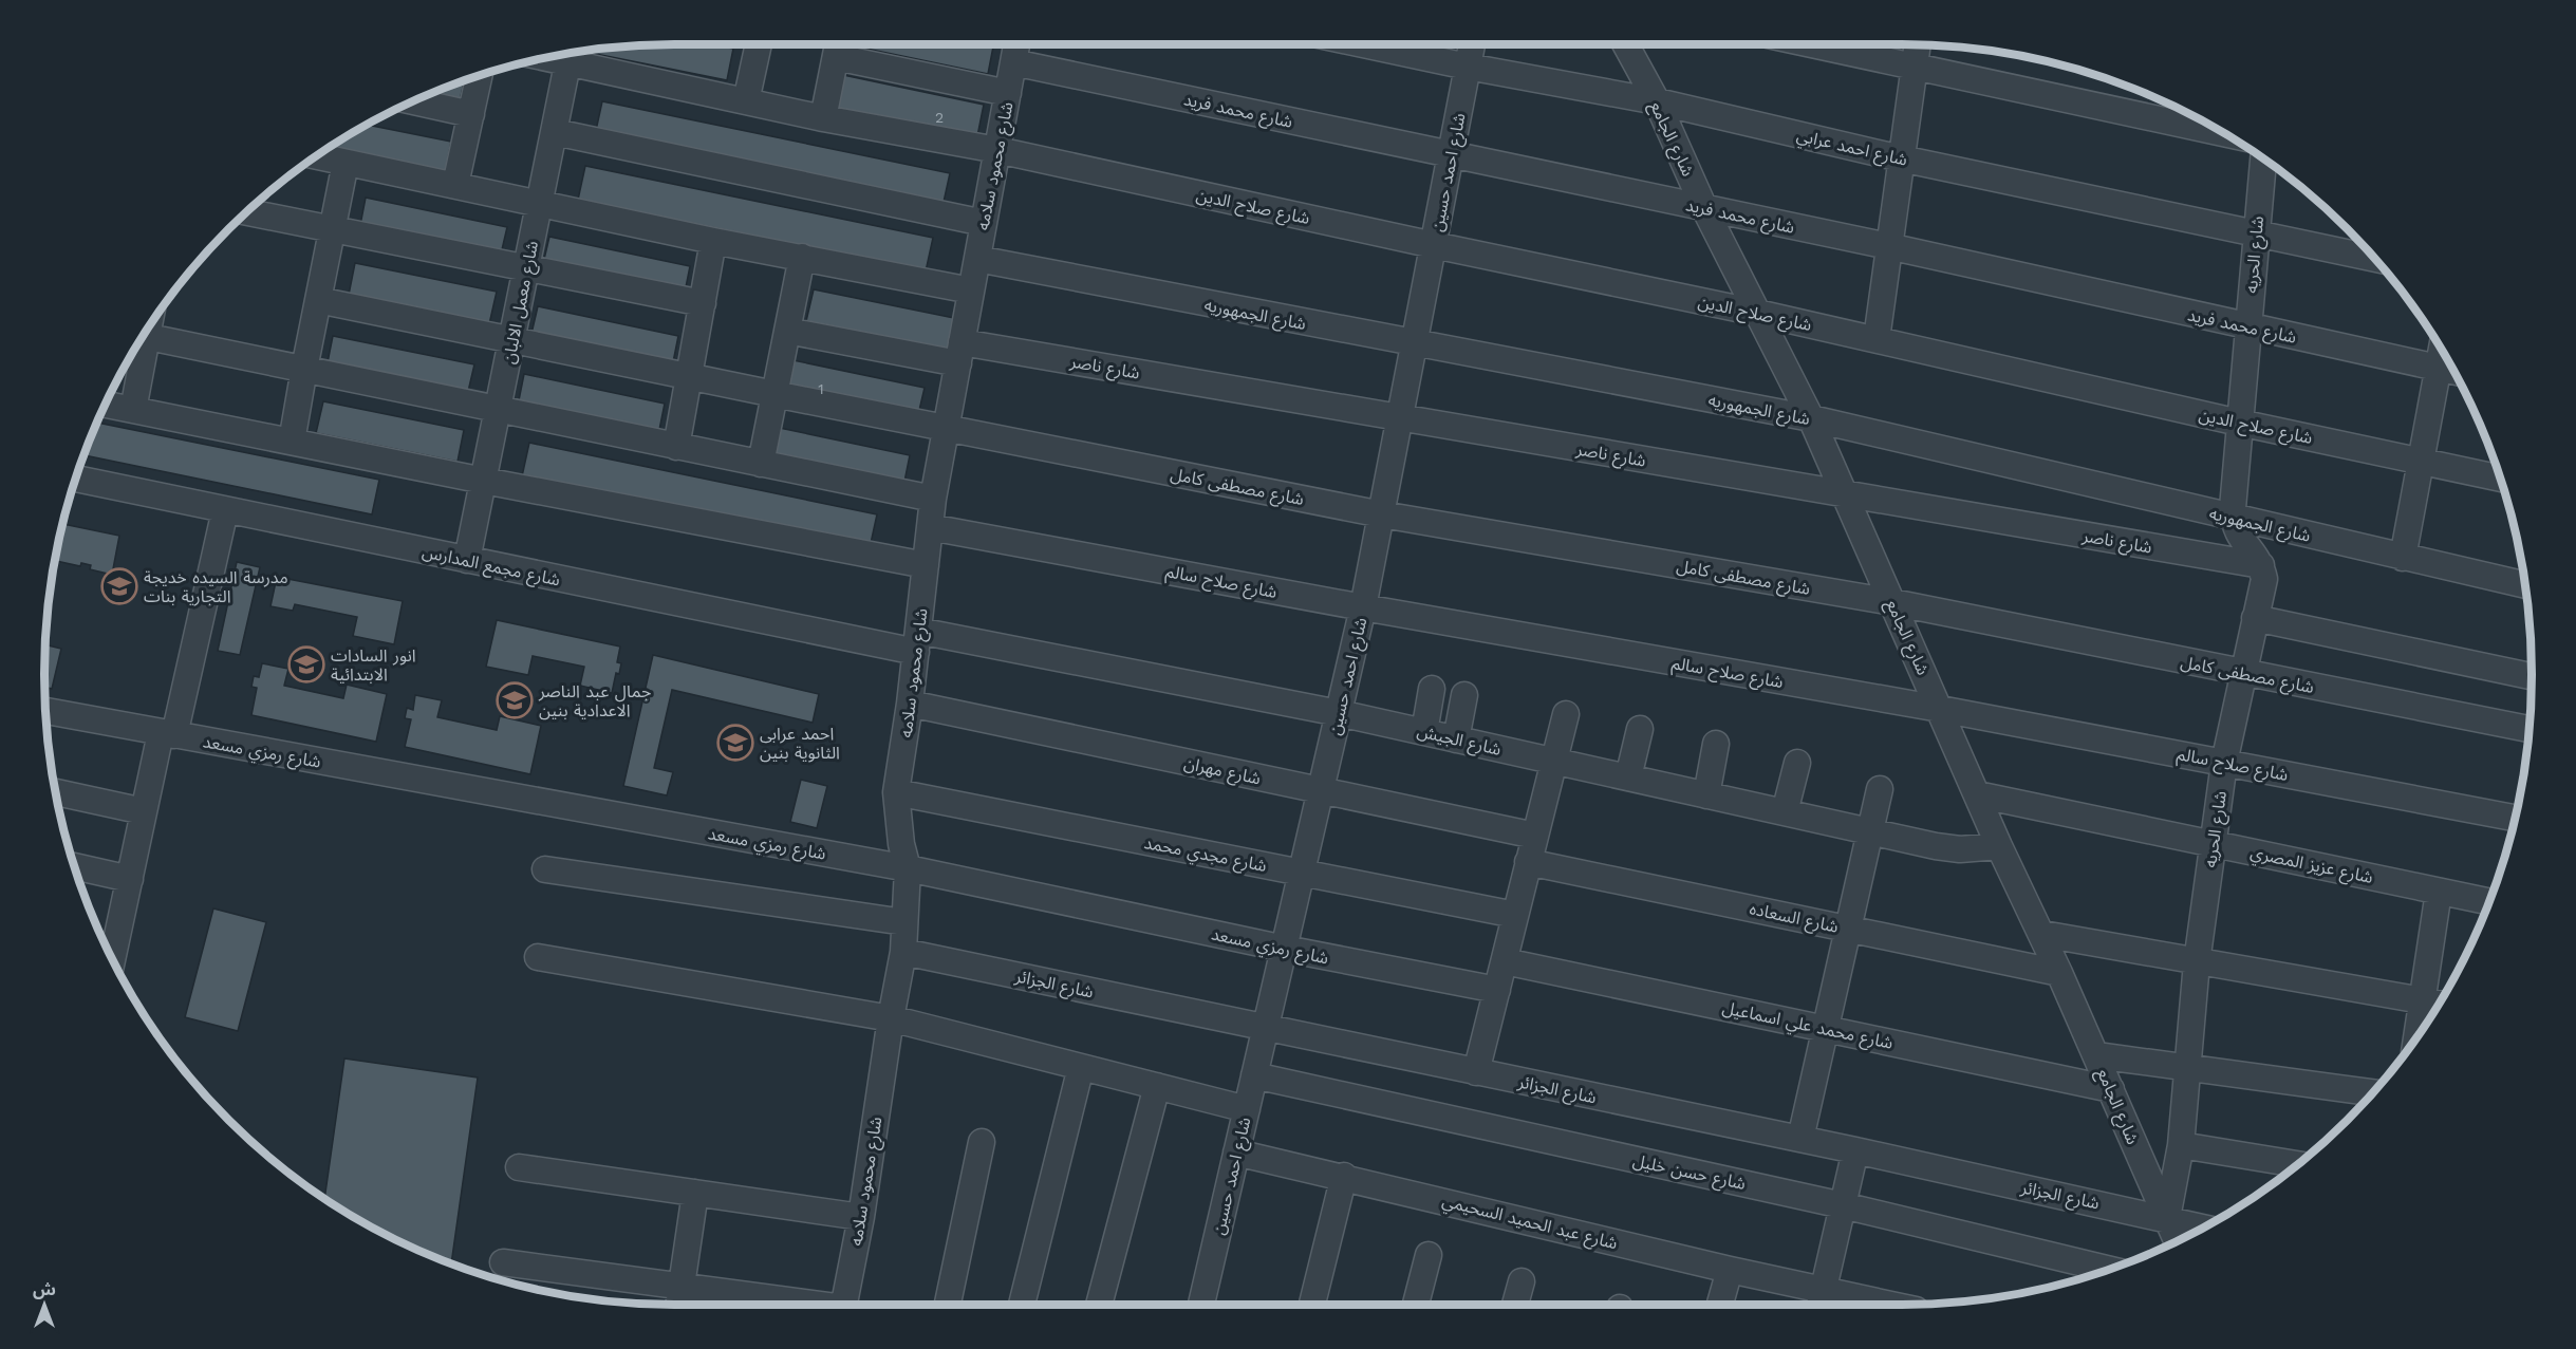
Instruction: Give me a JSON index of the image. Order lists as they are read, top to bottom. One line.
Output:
{"streets":{"street":["شارع محمد فريد","شارع الجامع","شارع احمد عرابي","شارع محمود سلامه","شارع احمد حسين","شارع صلاح الدين","شارع الحريه","شارع معمل الالبان","شارع الجمهوريه","شارع ناصر","شارع مصطفى كامل","شارع مجمع المدارس","شارع صلاح سالم","شارع الجيش","شارع رمزي مسعد","شارع مهران","شارع مجدي محمد","شارع عزيز المصري","شارع السعاده","شارع الجزائر","شارع محمد علي اسماعيل","شارع حسن خليل","شارع عبد الحميد السحيمي"]},"crossings":[["شارع محمد فريد","شارع الجامع"],["شارع محمد فريد","شارع محمود سلامه"],["شارع محمد فريد","شارع احمد حسين"],["شارع محمد فريد","شارع الحريه"],["شارع الجامع","شارع احمد عرابي"],["شارع الجامع","شارع صلاح الدين"],["شارع الجامع","شارع الحريه"],["شارع الجامع","شارع الجمهوريه"],["شارع الجامع","شارع ناصر"],["شارع الجامع","شارع مصطفى كامل"],["شارع الجامع","شارع صلاح سالم"],["شارع الجامع","شارع الجيش"],["شارع الجامع","شارع عزيز المصري"],["شارع الجامع","شارع السعاده"],["شارع الجامع","شارع الجزائر"],["شارع الجامع","شارع محمد علي اسماعيل"],["شارع احمد عرابي","شارع احمد حسين"],["شارع احمد عرابي","شارع الحريه"],["شارع محمود سلامه","شارع صلاح الدين"],["شارع محمود سلامه","شارع الجمهوريه"],["شارع محمود سلامه","شارع ناصر"],["شارع محمود سلامه","شارع مصطفى كامل"],["شارع محمود سلامه","شارع مجمع المدارس"],["شارع محمود سلامه","شارع صلاح سالم"],["شارع محمود سلامه","شارع الجيش"],["شارع محمود سلامه","شارع رمزي مسعد"],["شارع محمود سلامه","شارع مهران"],["شارع محمود سلامه","شارع مجدي محمد"],["شارع محمود سلامه","شارع الجزائر"],["شارع احمد حسين","شارع صلاح الدين"],["شارع احمد حسين","شارع الجمهوريه"],["شارع احمد حسين","شارع ناصر"],["شارع احمد حسين","شارع مصطفى كامل"],["شارع احمد حسين","شارع صلاح سالم"],["شارع احمد حسين","شارع الجيش"],["شارع احمد حسين","شارع رمزي مسعد"],["شارع احمد حسين","شارع مهران"],["شارع احمد حسين","شارع مجدي محمد"],["شارع احمد حسين","شارع الجزائر"],["شارع احمد حسين","شارع حسن خليل"],["شارع احمد حسين","شارع عبد الحميد السحيمي"],["شارع صلاح الدين","شارع الحريه"],["شارع صلاح الدين","شارع معمل الالبان"],["شارع الحريه","شارع الجمهوريه"],["شارع الحريه","شارع ناصر"],["شارع الحريه","شارع مصطفى كامل"],["شارع الحريه","شارع صلاح سالم"],["شارع الحريه","شارع عزيز المصري"],["شارع الحريه","شارع الجزائر"],["شارع معمل الالبان","شارع مصطفى كامل"],["شارع معمل الالبان","شارع مجمع المدارس"],["شارع مجمع المدارس","شارع الجيش"]],"places":{"school or university":["مدرسة السيده خديجة التجارية بنات","انور السادات الابتدائية","جمال عبد الناصر الاعدادية بنين","احمد عرابى الثانوية بنين"]},"house_numbers":["2","1"],"north":"top"}
